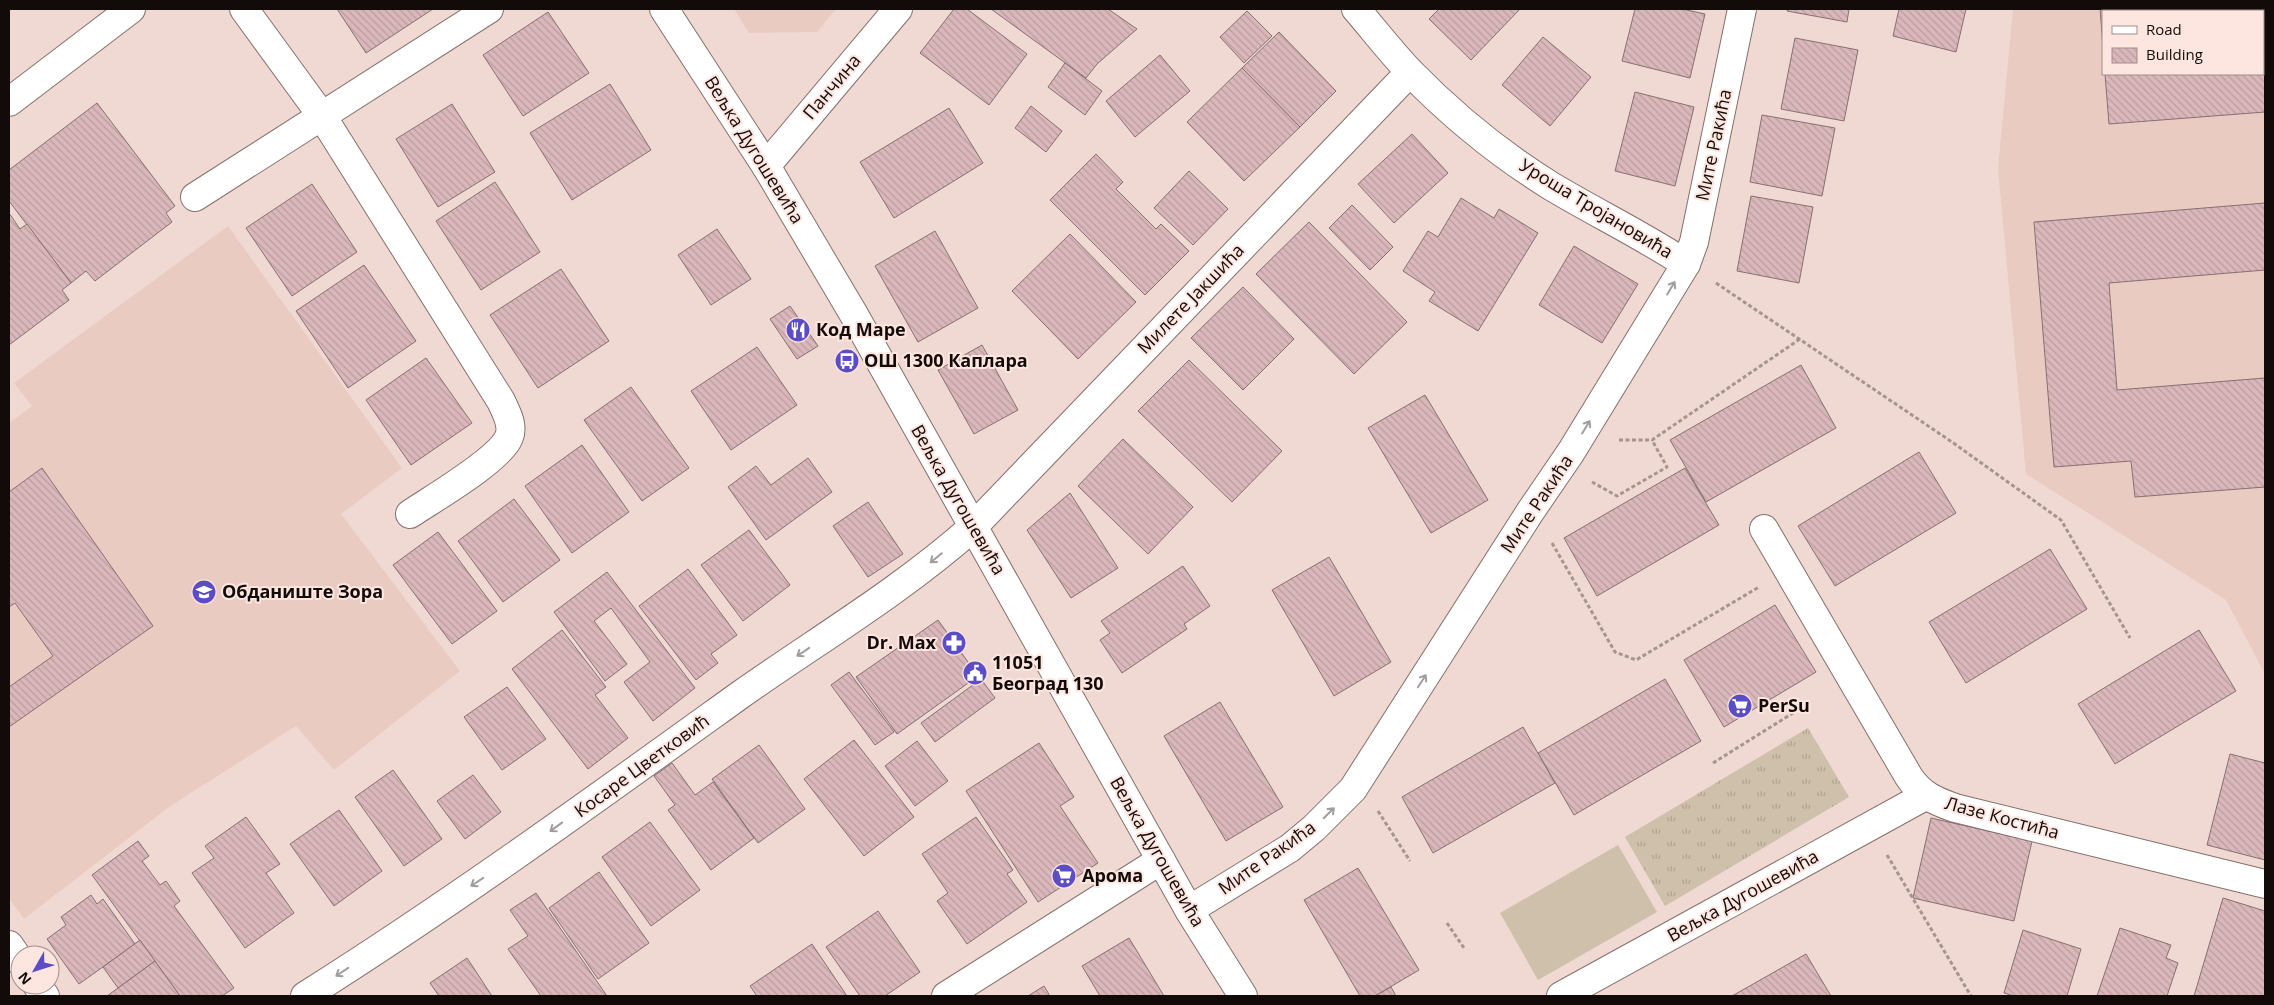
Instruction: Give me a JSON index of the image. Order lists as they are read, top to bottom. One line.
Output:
{"streets":{"street":["Панчина","Мите Ракића","Вељка Дугошевића","Уроша Тројановића","Милете Јакшића","Косаре Цветковић","Лазе Костића"]},"crossings":[["Панчина","Вељка Дугошевића"],["Мите Ракића","Вељка Дугошевића"],["Мите Ракића","Уроша Тројановића"],["Вељка Дугошевића","Милете Јакшића"],["Вељка Дугошевића","Косаре Цветковић"],["Вељка Дугошевића","Лазе Костића"],["Уроша Тројановића","Милете Јакшића"],["Милете Јакшића","Косаре Цветковић"]],"one_way":["Мите Ракића","Косаре Цветковић"],"places":{"restaurant":["Код Маре"],"bus stop":["ОШ 1300 Каплара"],"school or university":["Обданиште Зора"],"pharmacy":["Dr. Max"],"public building":["11051 Београд 130"],"supermarket":["PerSu","Арома"]},"legend":["Road","Building"],"north":"bottom left"}
